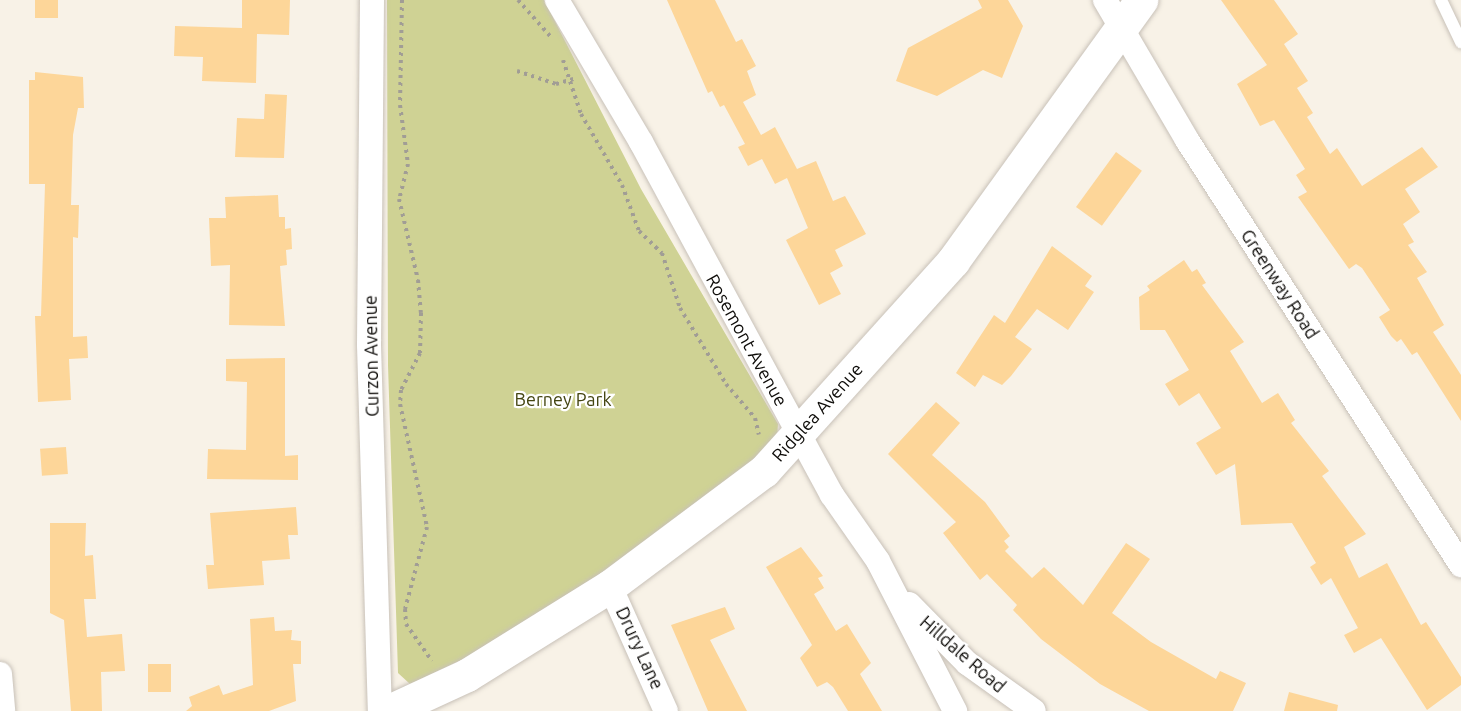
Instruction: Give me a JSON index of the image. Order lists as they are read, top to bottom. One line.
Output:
{"streets":{"street":["Greenway Road","Rosemont Avenue","Curzon Avenue","Ridglea Avenue","Drury Lane","Hilldale Road"]},"crossings":[["Greenway Road","Ridglea Avenue"],["Rosemont Avenue","Ridglea Avenue"],["Rosemont Avenue","Hilldale Road"],["Ridglea Avenue","Drury Lane"]],"parks":["Berney Park"]}
